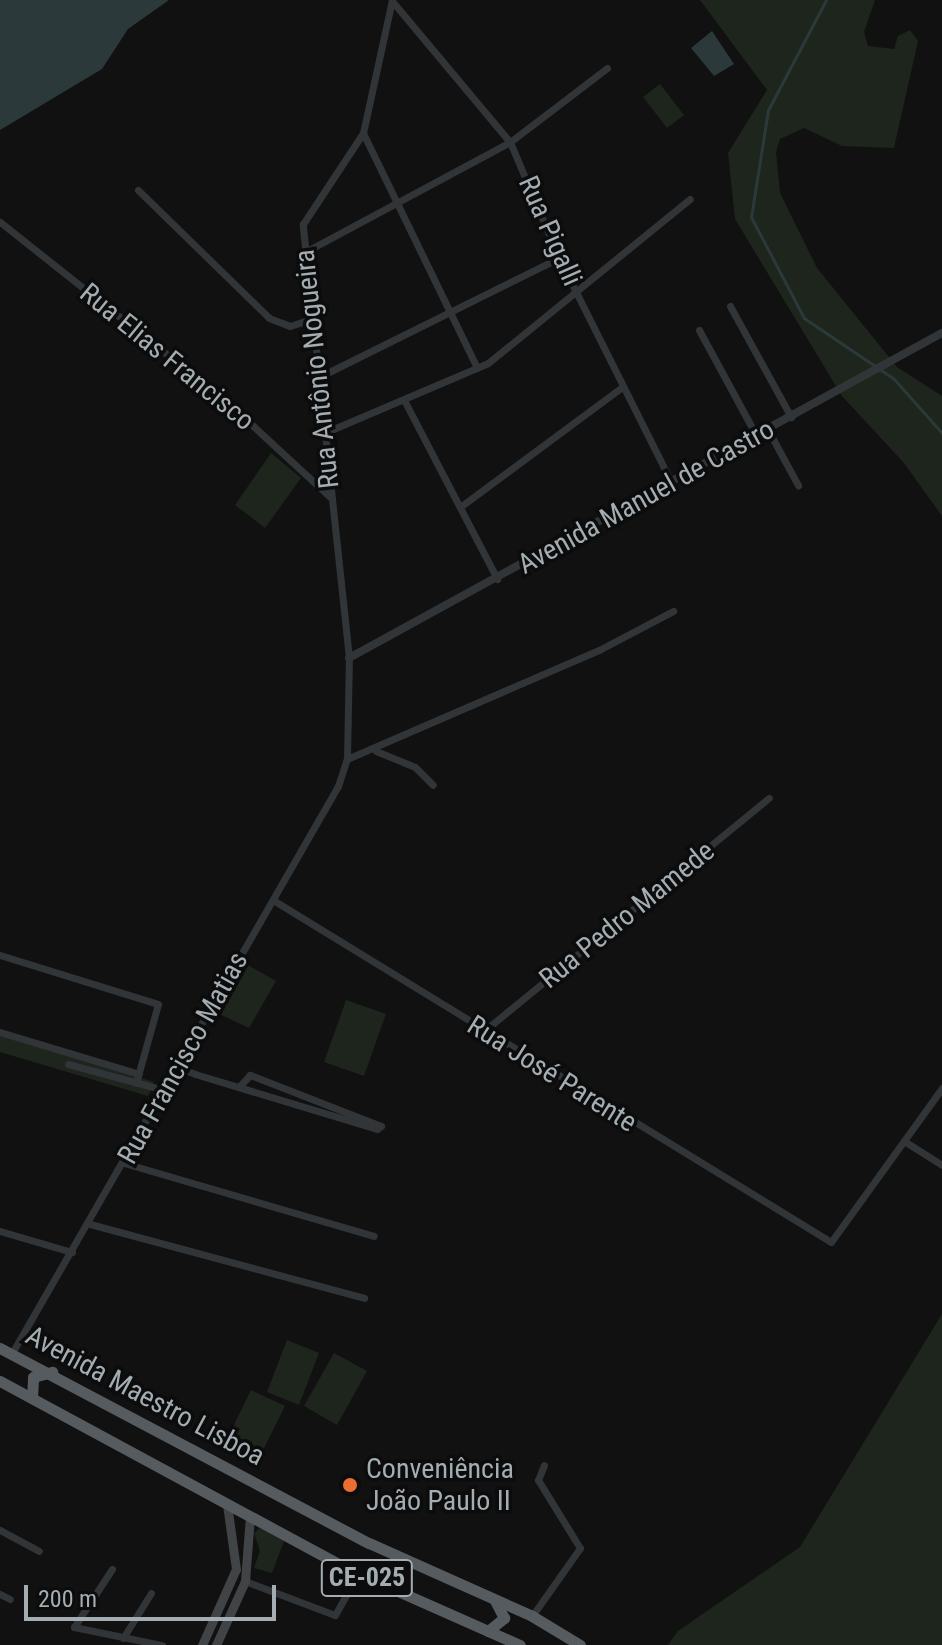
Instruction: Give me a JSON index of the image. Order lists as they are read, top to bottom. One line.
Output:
{"streets":{"highway":["Avenida Maestro Lisboa","CE-025"],"street":["Rua Pigalli","Rua Elias Francisco","Rua Antônio Nogueira","Avenida Manuel de Castro","Rua Pedro Mamede","Rua Francisco Matias","Rua José Parente"]},"crossings":[["Rua Pigalli","Rua Antônio Nogueira"],["Rua Pigalli","Avenida Manuel de Castro"],["Rua Elias Francisco","Rua Antônio Nogueira"],["Rua Antônio Nogueira","Avenida Manuel de Castro"],["Rua Antônio Nogueira","Rua Francisco Matias"],["Rua Pedro Mamede","Rua José Parente"],["Rua Francisco Matias","Rua José Parente"],["Rua Francisco Matias","Avenida Maestro Lisboa"],["Avenida Maestro Lisboa","CE-025"]],"places":["Conveniência João Paulo II"],"scale_bar":"200 m"}
